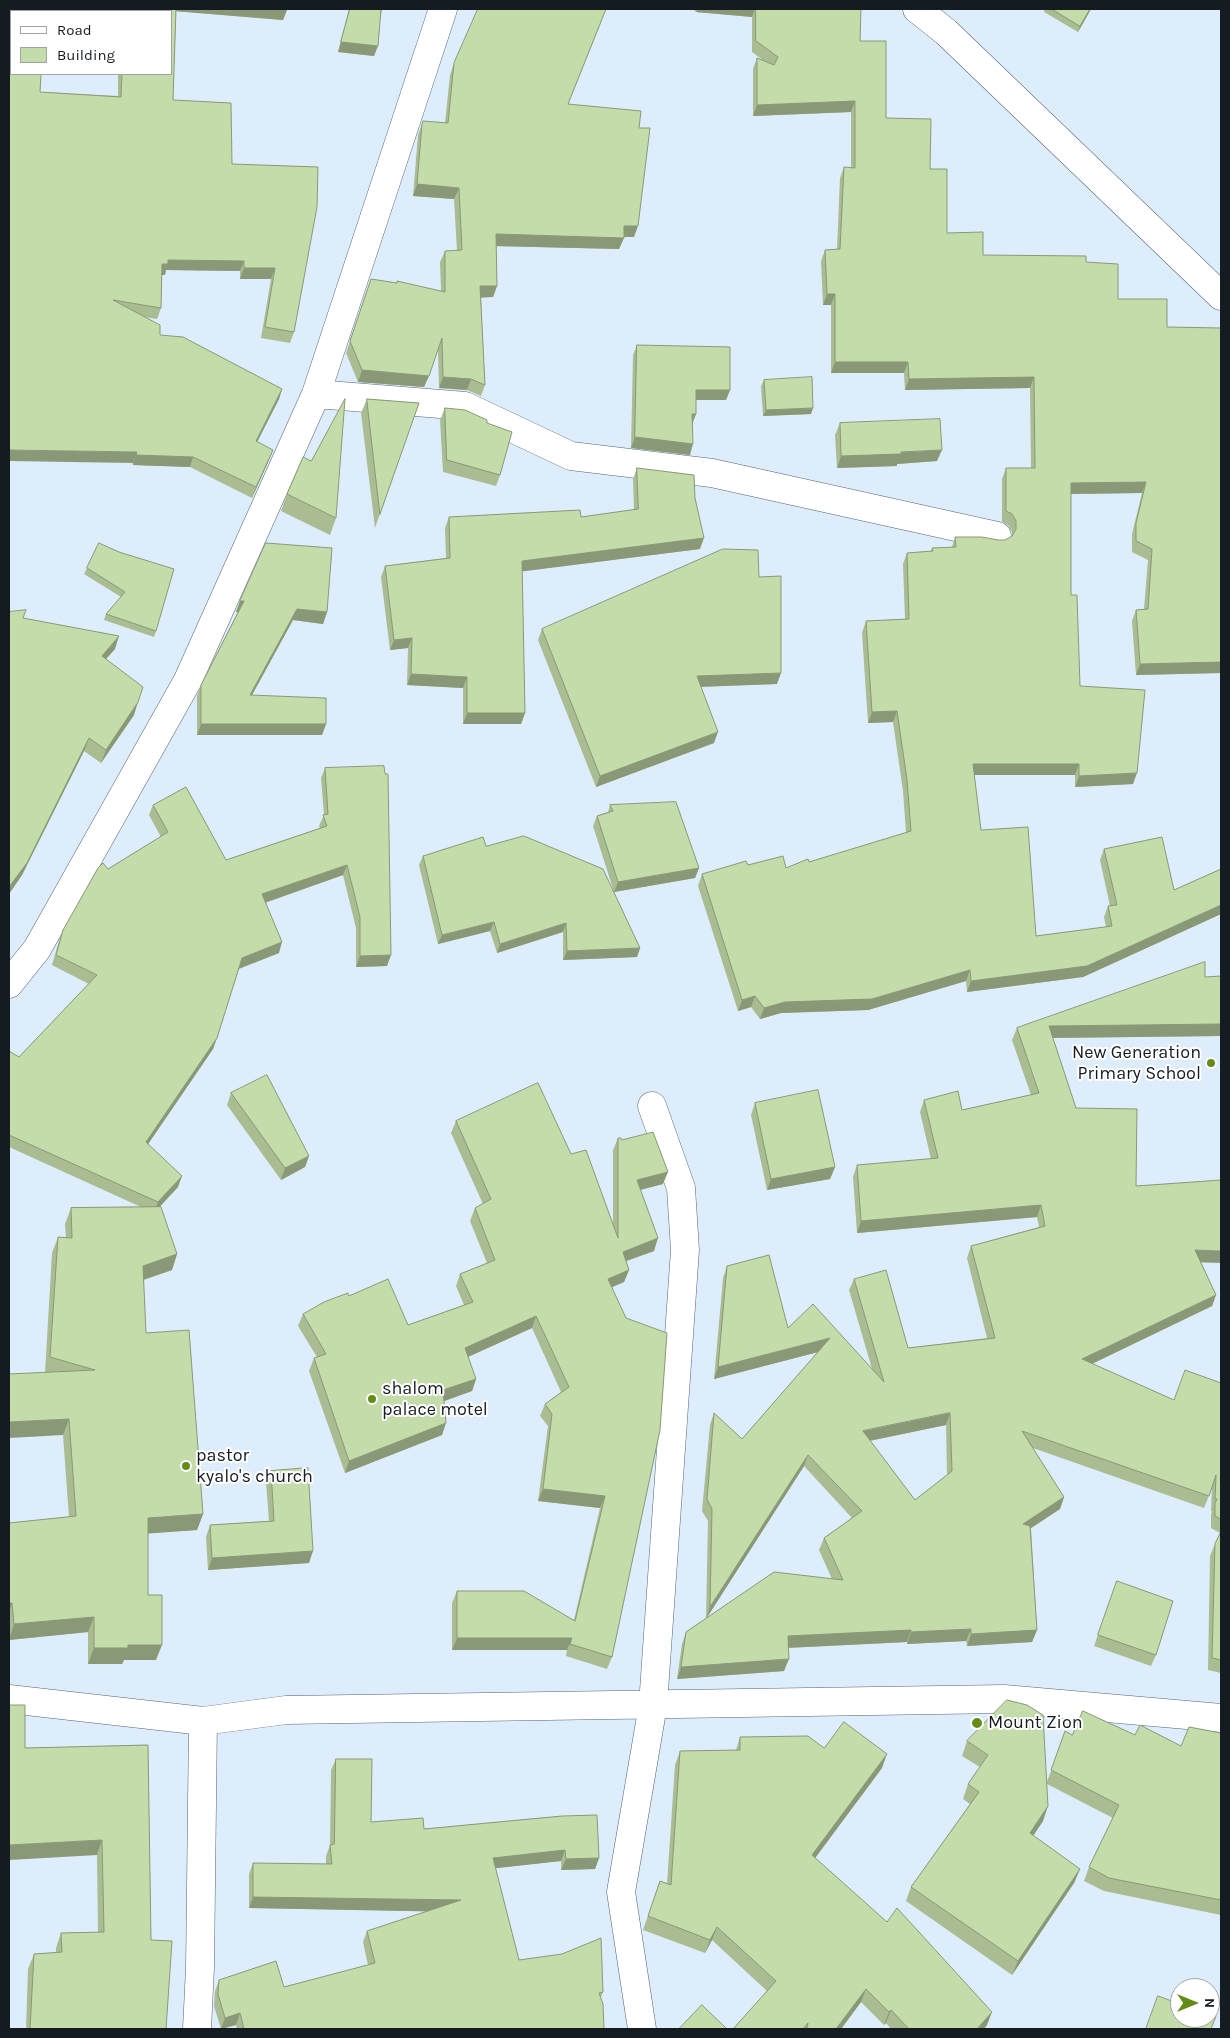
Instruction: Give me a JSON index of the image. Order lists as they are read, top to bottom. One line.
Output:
{"places":["New Generation Primary School","shalom palace motel","pastor kyalo's church","Mount Zion"],"legend":["Road","Building"],"north":"right"}
